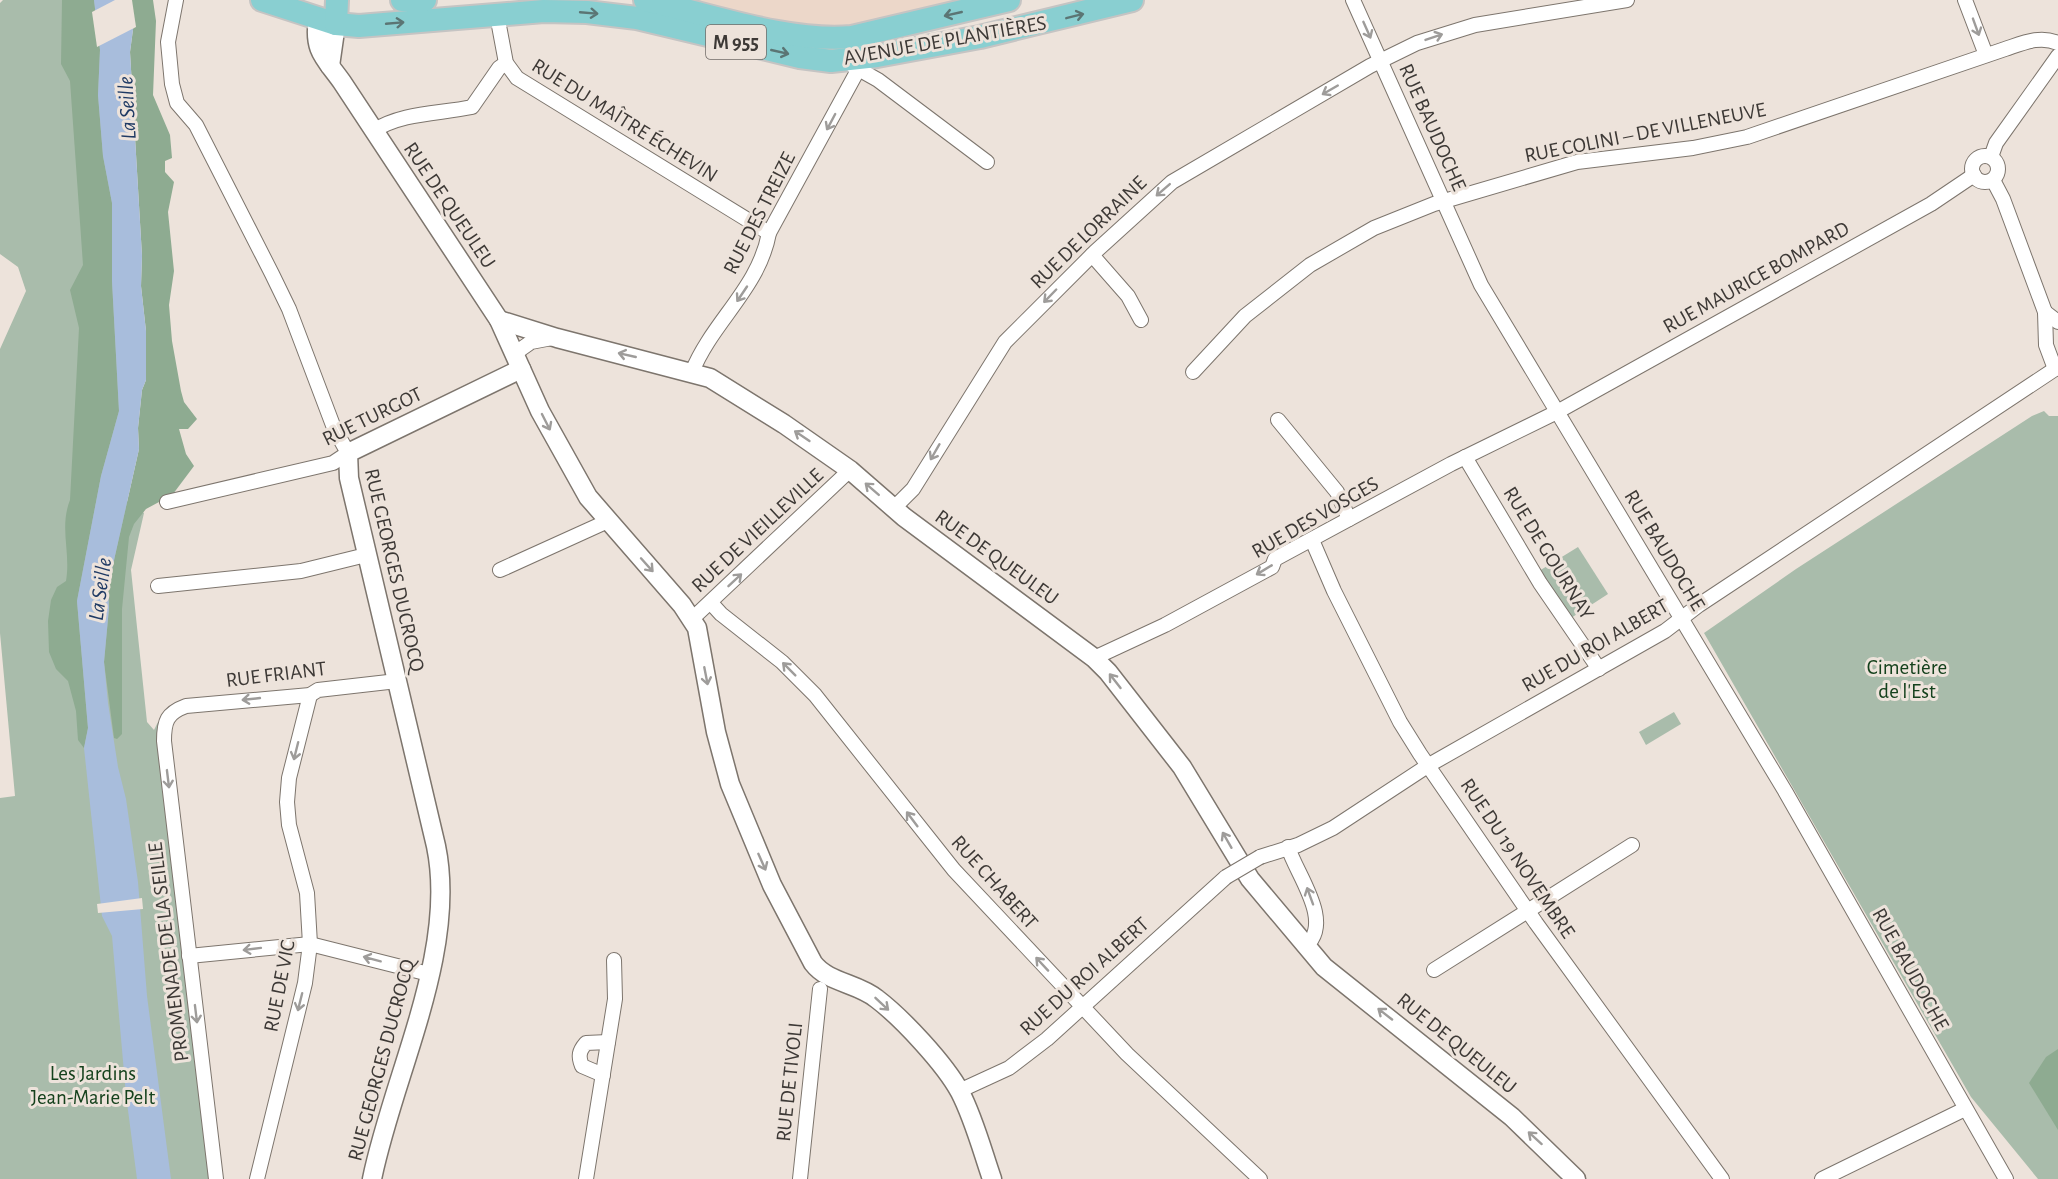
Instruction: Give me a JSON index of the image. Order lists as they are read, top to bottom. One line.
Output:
{"streets":{"main road":["AVENUE DE PLANTIÈRES","M 955"],"street":["RUE DU MAÎTRE ÉCHEVIN","RUE BAUDOCHE","RUE COLINI – DE VILLENEUVE","RUE DE QUEULEU","RUE DES TREIZE","RUE DE LORRAINE","RUE MAURICE BOMPARD","RUE TURGOT","RUE DES VOSGES","RUE DE VIEILLEVILLE","RUE DE GOURNAY","RUE GEORGES DUCROCQ","RUE DU ROI ALBERT","RUE FRIANT","RUE DU 19 NOVEMBRE","RUE CHABERT","PROMENADE DE LA SEILLE","RUE DE VIC","RUE DE TIVOLI"]},"crossings":[["AVENUE DE PLANTIÈRES","RUE DU MAÎTRE ÉCHEVIN"],["AVENUE DE PLANTIÈRES","RUE DE QUEULEU"],["AVENUE DE PLANTIÈRES","RUE DES TREIZE"],["RUE DU MAÎTRE ÉCHEVIN","RUE DES TREIZE"],["RUE BAUDOCHE","RUE COLINI – DE VILLENEUVE"],["RUE BAUDOCHE","RUE DE LORRAINE"],["RUE BAUDOCHE","RUE MAURICE BOMPARD"],["RUE BAUDOCHE","RUE DES VOSGES"],["RUE BAUDOCHE","RUE DU ROI ALBERT"],["RUE DE QUEULEU","RUE DES TREIZE"],["RUE DE QUEULEU","RUE DE LORRAINE"],["RUE DE QUEULEU","RUE TURGOT"],["RUE DE QUEULEU","RUE DES VOSGES"],["RUE DE QUEULEU","RUE DE VIEILLEVILLE"],["RUE MAURICE BOMPARD","RUE DES VOSGES"],["RUE TURGOT","RUE GEORGES DUCROCQ"],["RUE DES VOSGES","RUE DE GOURNAY"],["RUE DES VOSGES","RUE DU 19 NOVEMBRE"],["RUE DE VIEILLEVILLE","RUE CHABERT"],["RUE DE GOURNAY","RUE DU ROI ALBERT"],["RUE GEORGES DUCROCQ","RUE FRIANT"],["RUE DU ROI ALBERT","RUE DU 19 NOVEMBRE"],["RUE DU ROI ALBERT","RUE CHABERT"],["RUE FRIANT","PROMENADE DE LA SEILLE"],["RUE FRIANT","RUE DE VIC"]],"one_way":["RUE DE QUEULEU","RUE DES TREIZE","RUE DES VOSGES","RUE DE VIEILLEVILLE","RUE FRIANT","PROMENADE DE LA SEILLE","RUE DE VIC"],"water":["La Seille"],"parks":["Cimetière de l'Est","Les Jardins Jean-Marie Pelt"]}
